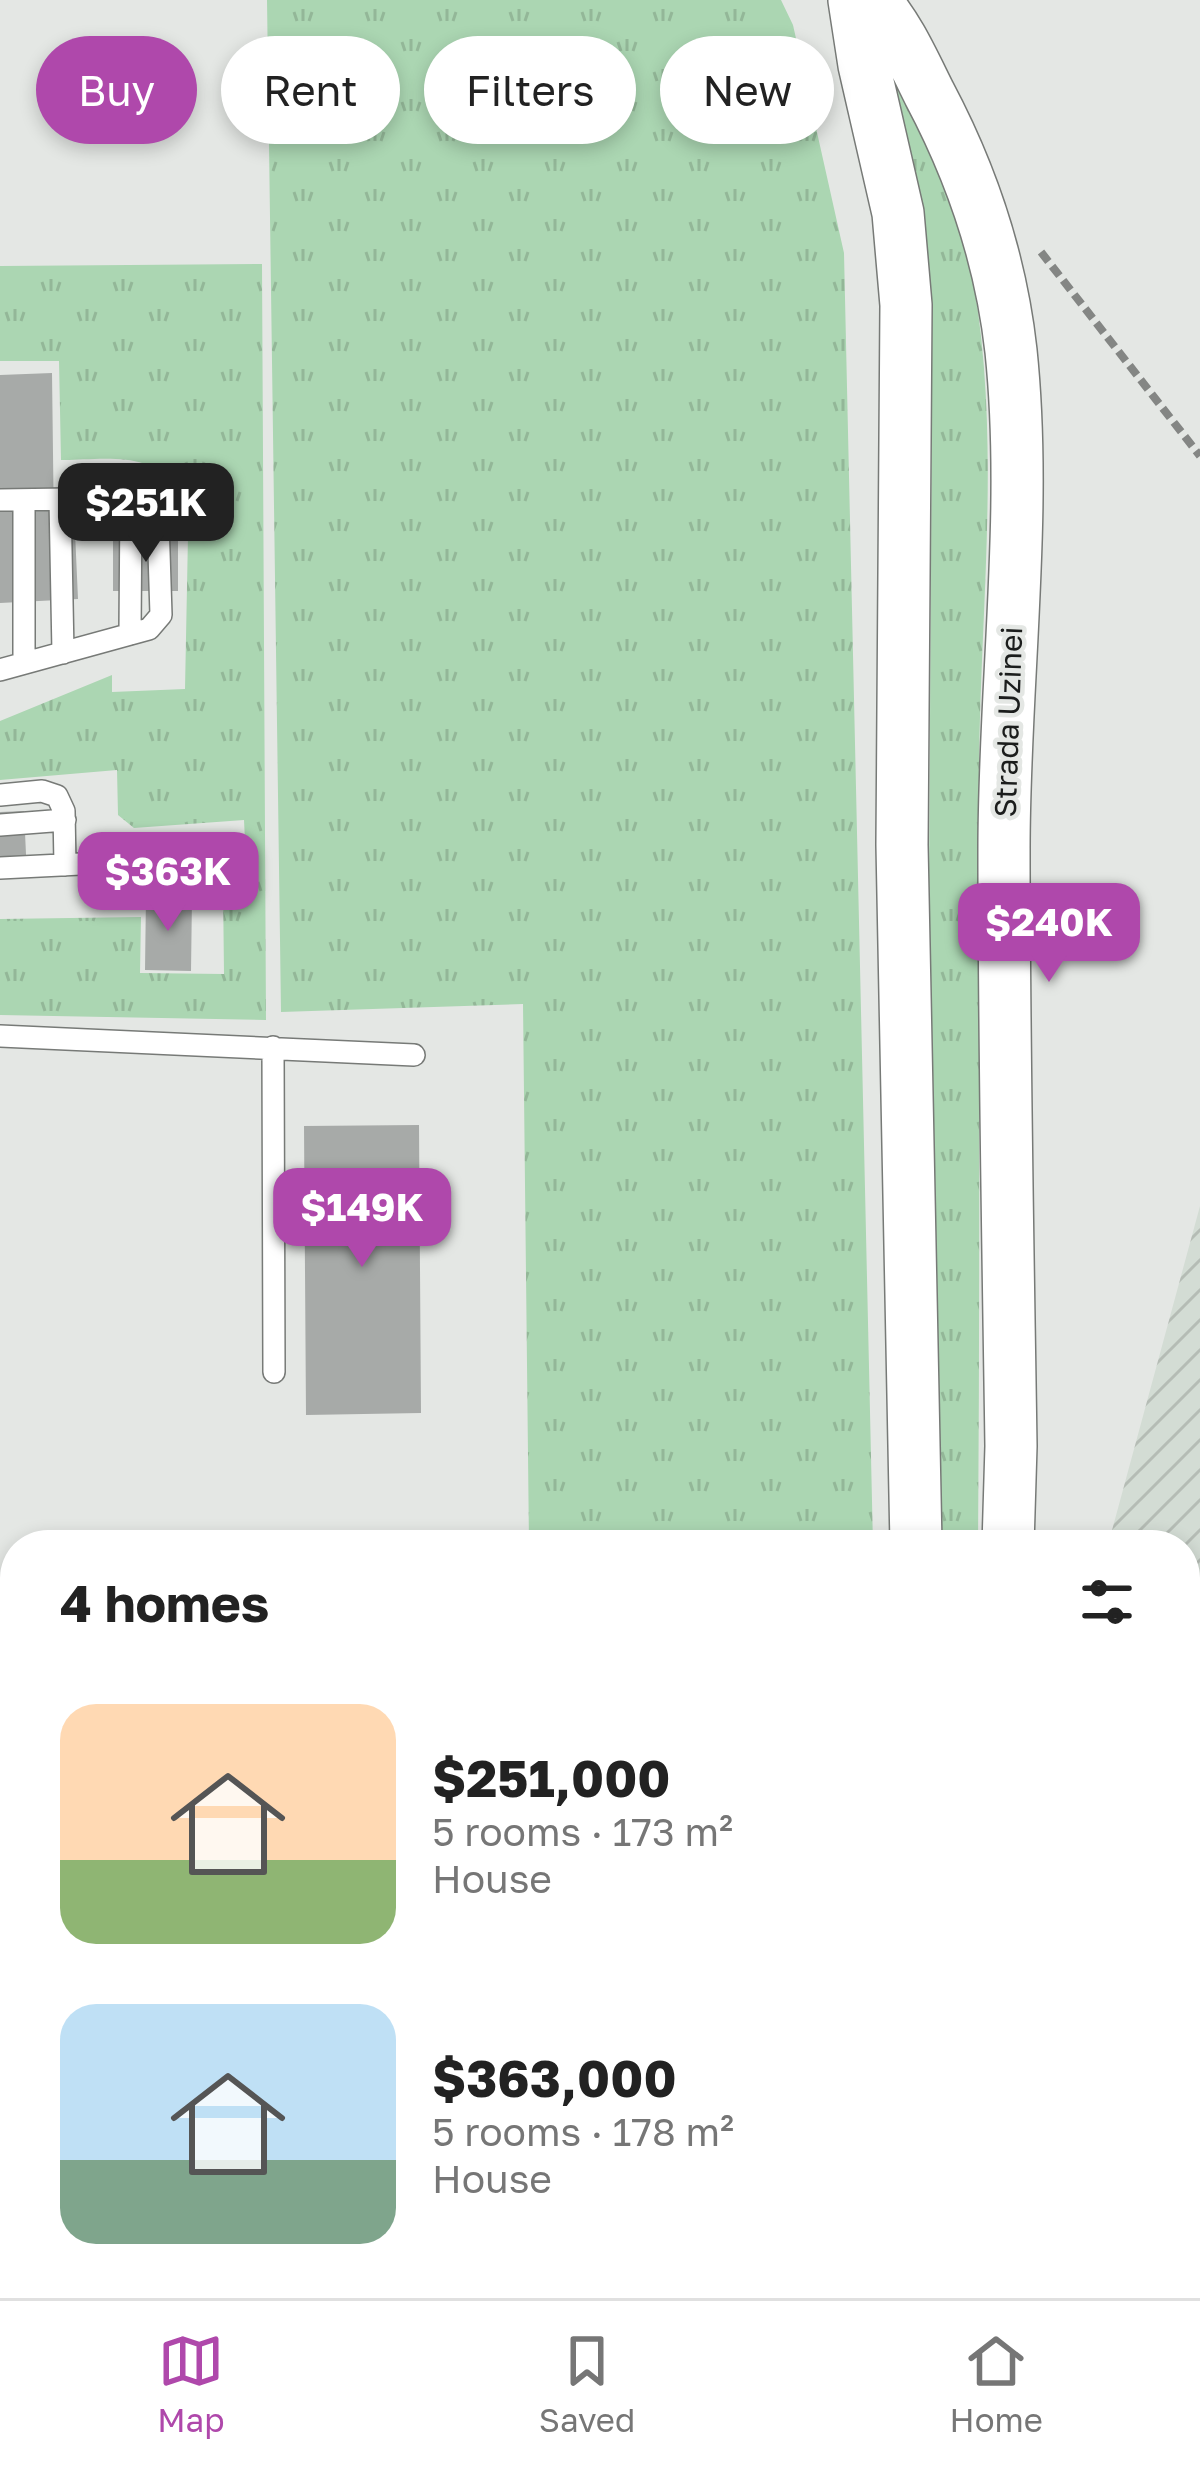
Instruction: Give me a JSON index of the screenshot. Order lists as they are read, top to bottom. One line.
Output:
{"streets":{"street":["Strada Uzinei"]},"page":{"chip":["Buy","Rent","Filters","New"],"price":["$251K","$363K","$240K","$149K"],"heading":"4 homes","list":[{"name":"$251,000","note":"5 rooms · 173 m² · House"},{"name":"$363,000","note":"5 rooms · 178 m² · House"}],"tabs":["Map","Saved","Home"]}}
